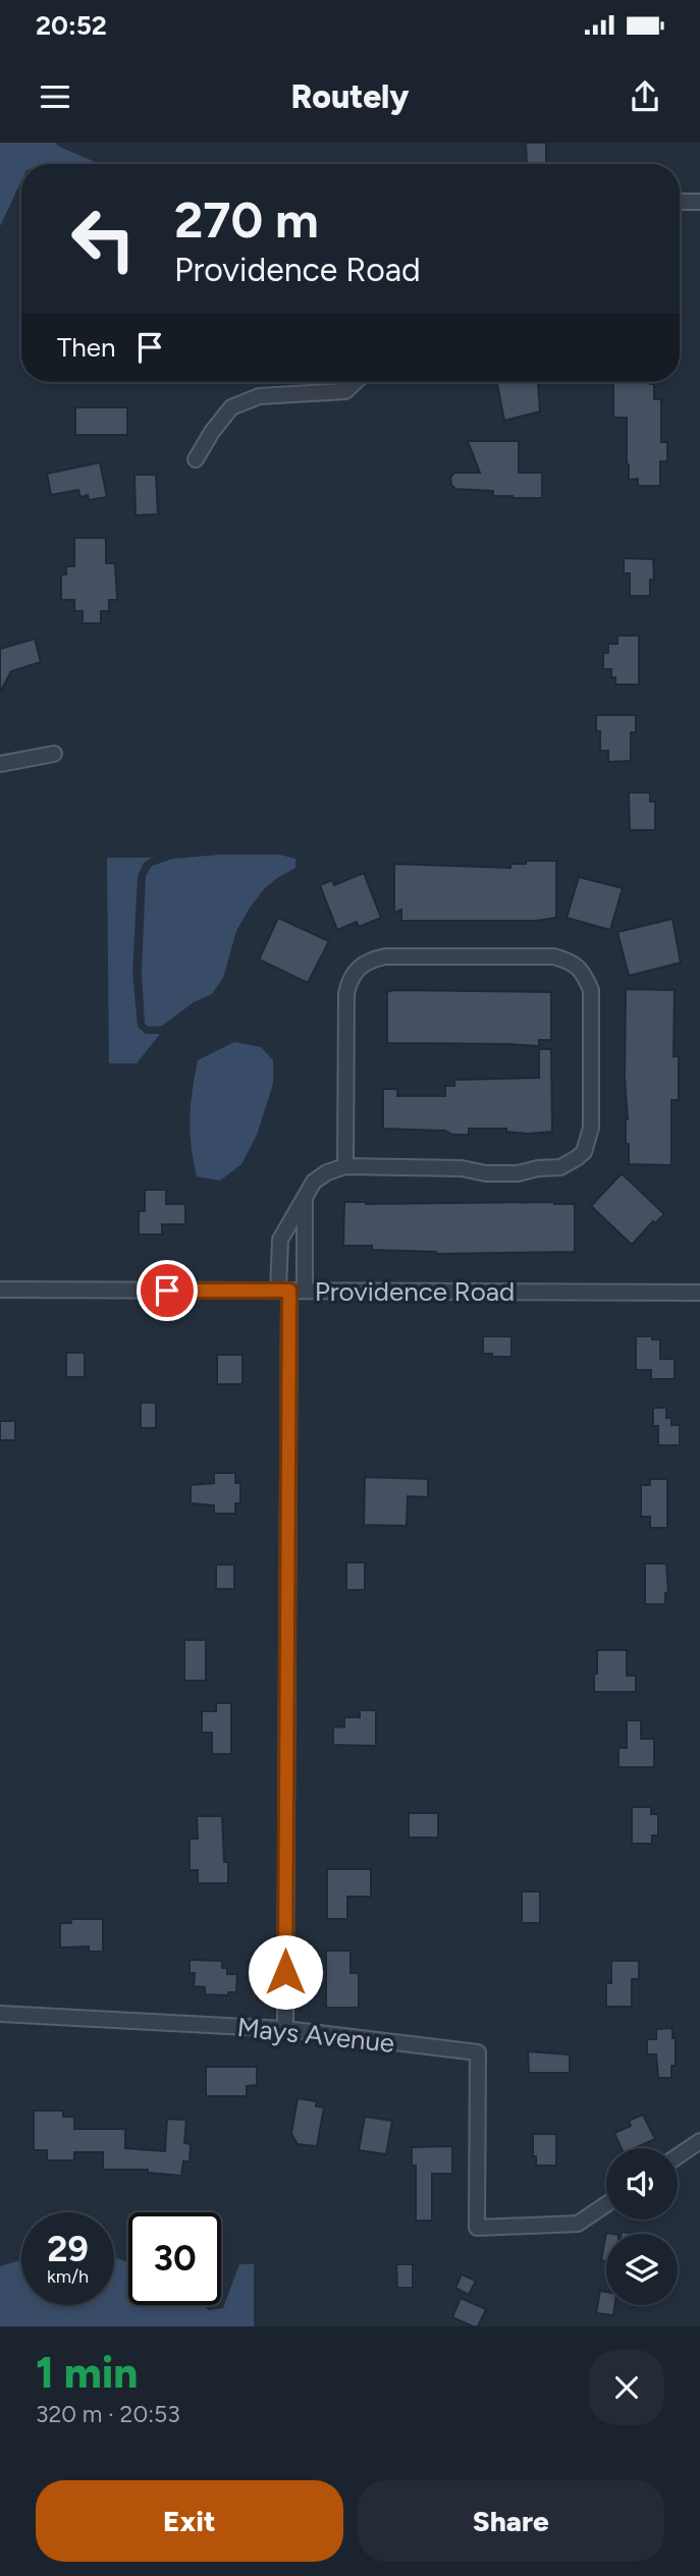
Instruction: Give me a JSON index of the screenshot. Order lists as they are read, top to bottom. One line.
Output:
{"streets":{"street":["Providence Road","Mays Avenue"]},"page":{"status":"20:52","header":"Routely","turn":["270 m","Providence Road"],"then":"Then","speed":"29 km/h","limit":"30","heading":["1 min","320 m · 20:53"],"buttons":["Exit","Share"]}}
